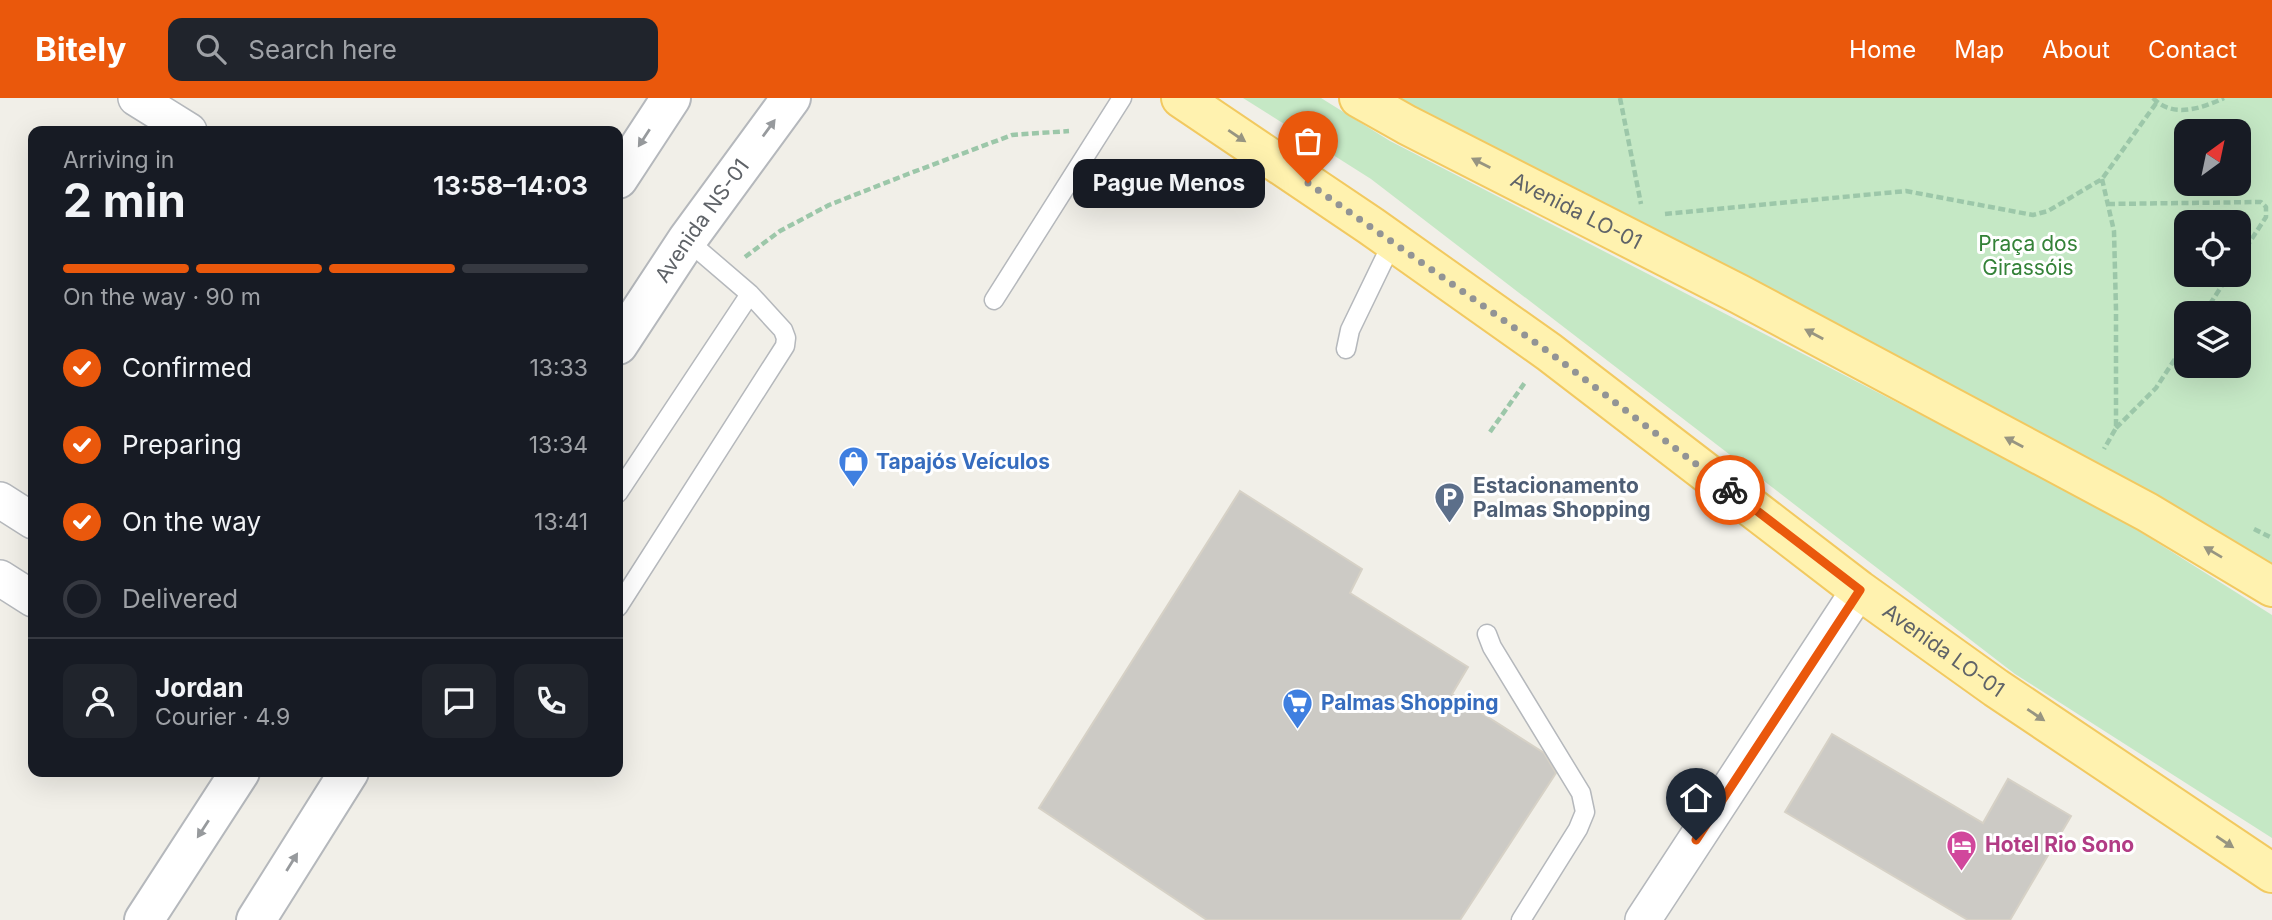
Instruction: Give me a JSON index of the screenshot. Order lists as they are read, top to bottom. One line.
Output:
{"streets":{"main road":["Avenida LO-01"],"street":["Avenida NS-01"]},"parks":["Praça dos Girassóis"],"places":{"other":["Pague Menos"],"shop":["Tapajós Veículos"],"parking":["Estacionamento Palmas Shopping"],"supermarket":["Palmas Shopping"],"hotel":["Hotel Rio Sono"]},"north":"top right","page":{"header":"Bitely","search":"Search here","nav":["Home","Map","About","Contact"],"heading":["2 min","Arriving in","13:58–14:03"],"panel":["Jordan","Courier · 4.9"],"bubble":"Pague Menos","bar":"On the way · 90 m","list":[["Confirmed","13:33"],["Preparing","13:34"],["On the way","13:41"],"Delivered"]}}
